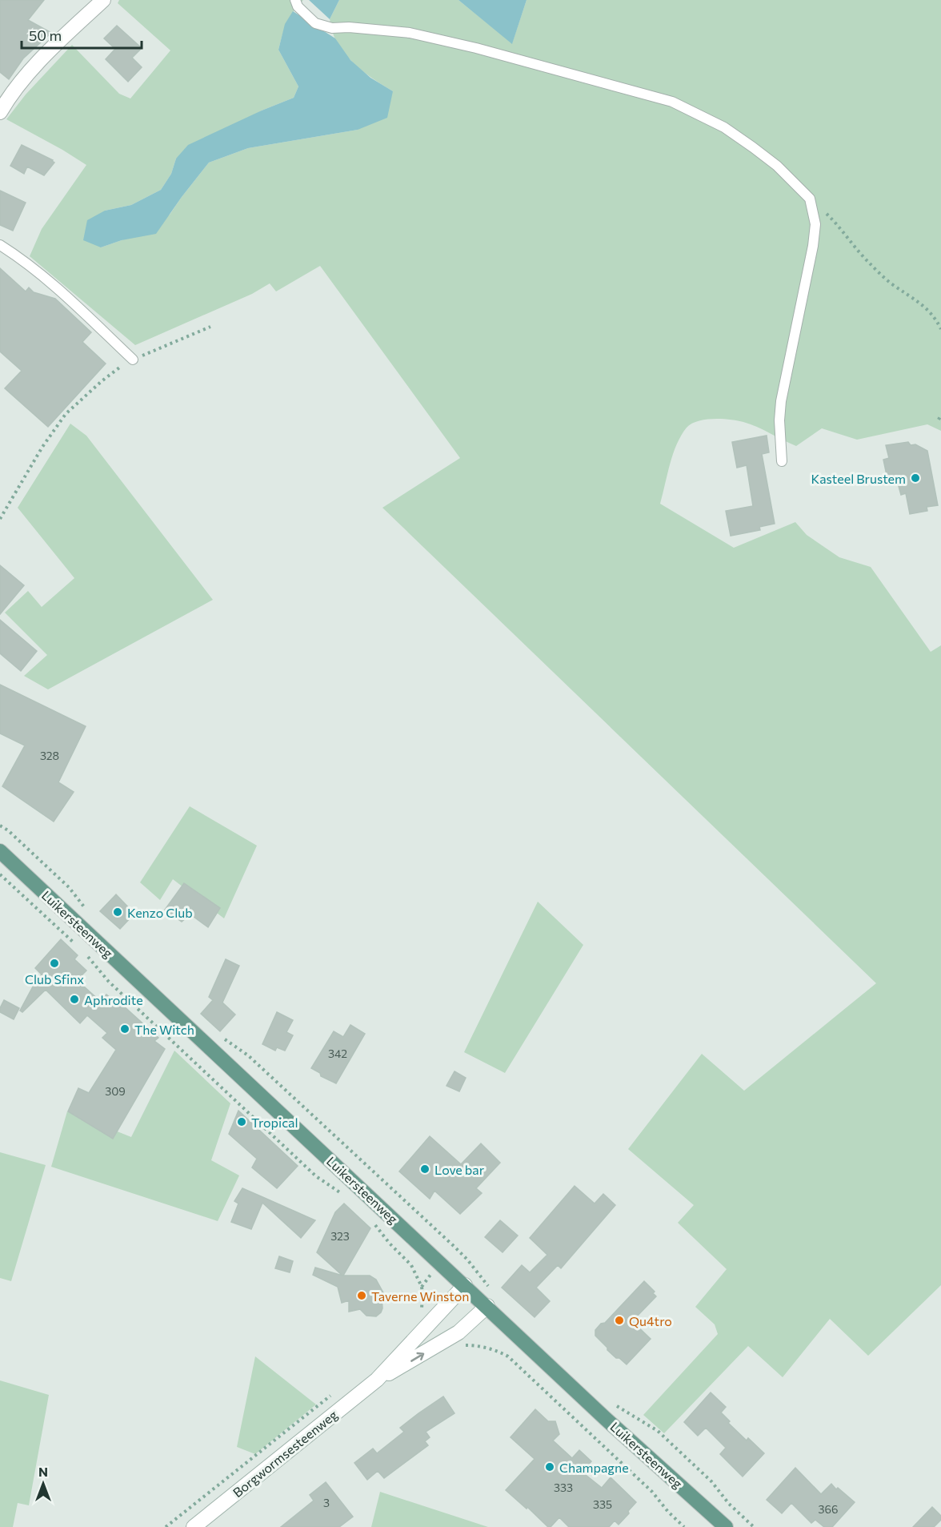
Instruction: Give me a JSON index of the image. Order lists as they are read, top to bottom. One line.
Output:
{"streets":{"main road":["Luikersteenweg","Borgwormsesteenweg"]},"crossings":[["Luikersteenweg","Borgwormsesteenweg"]],"places":["Kasteel Brustem","Kenzo Club","Club Sfinx","Aphrodite","The Witch","Tropical","Love bar","Taverne Winston","Qu4tro","Champagne"],"house_numbers":["328","342","309","323","333","3","335","366"],"scale_bar":"50 m","north":"top"}
